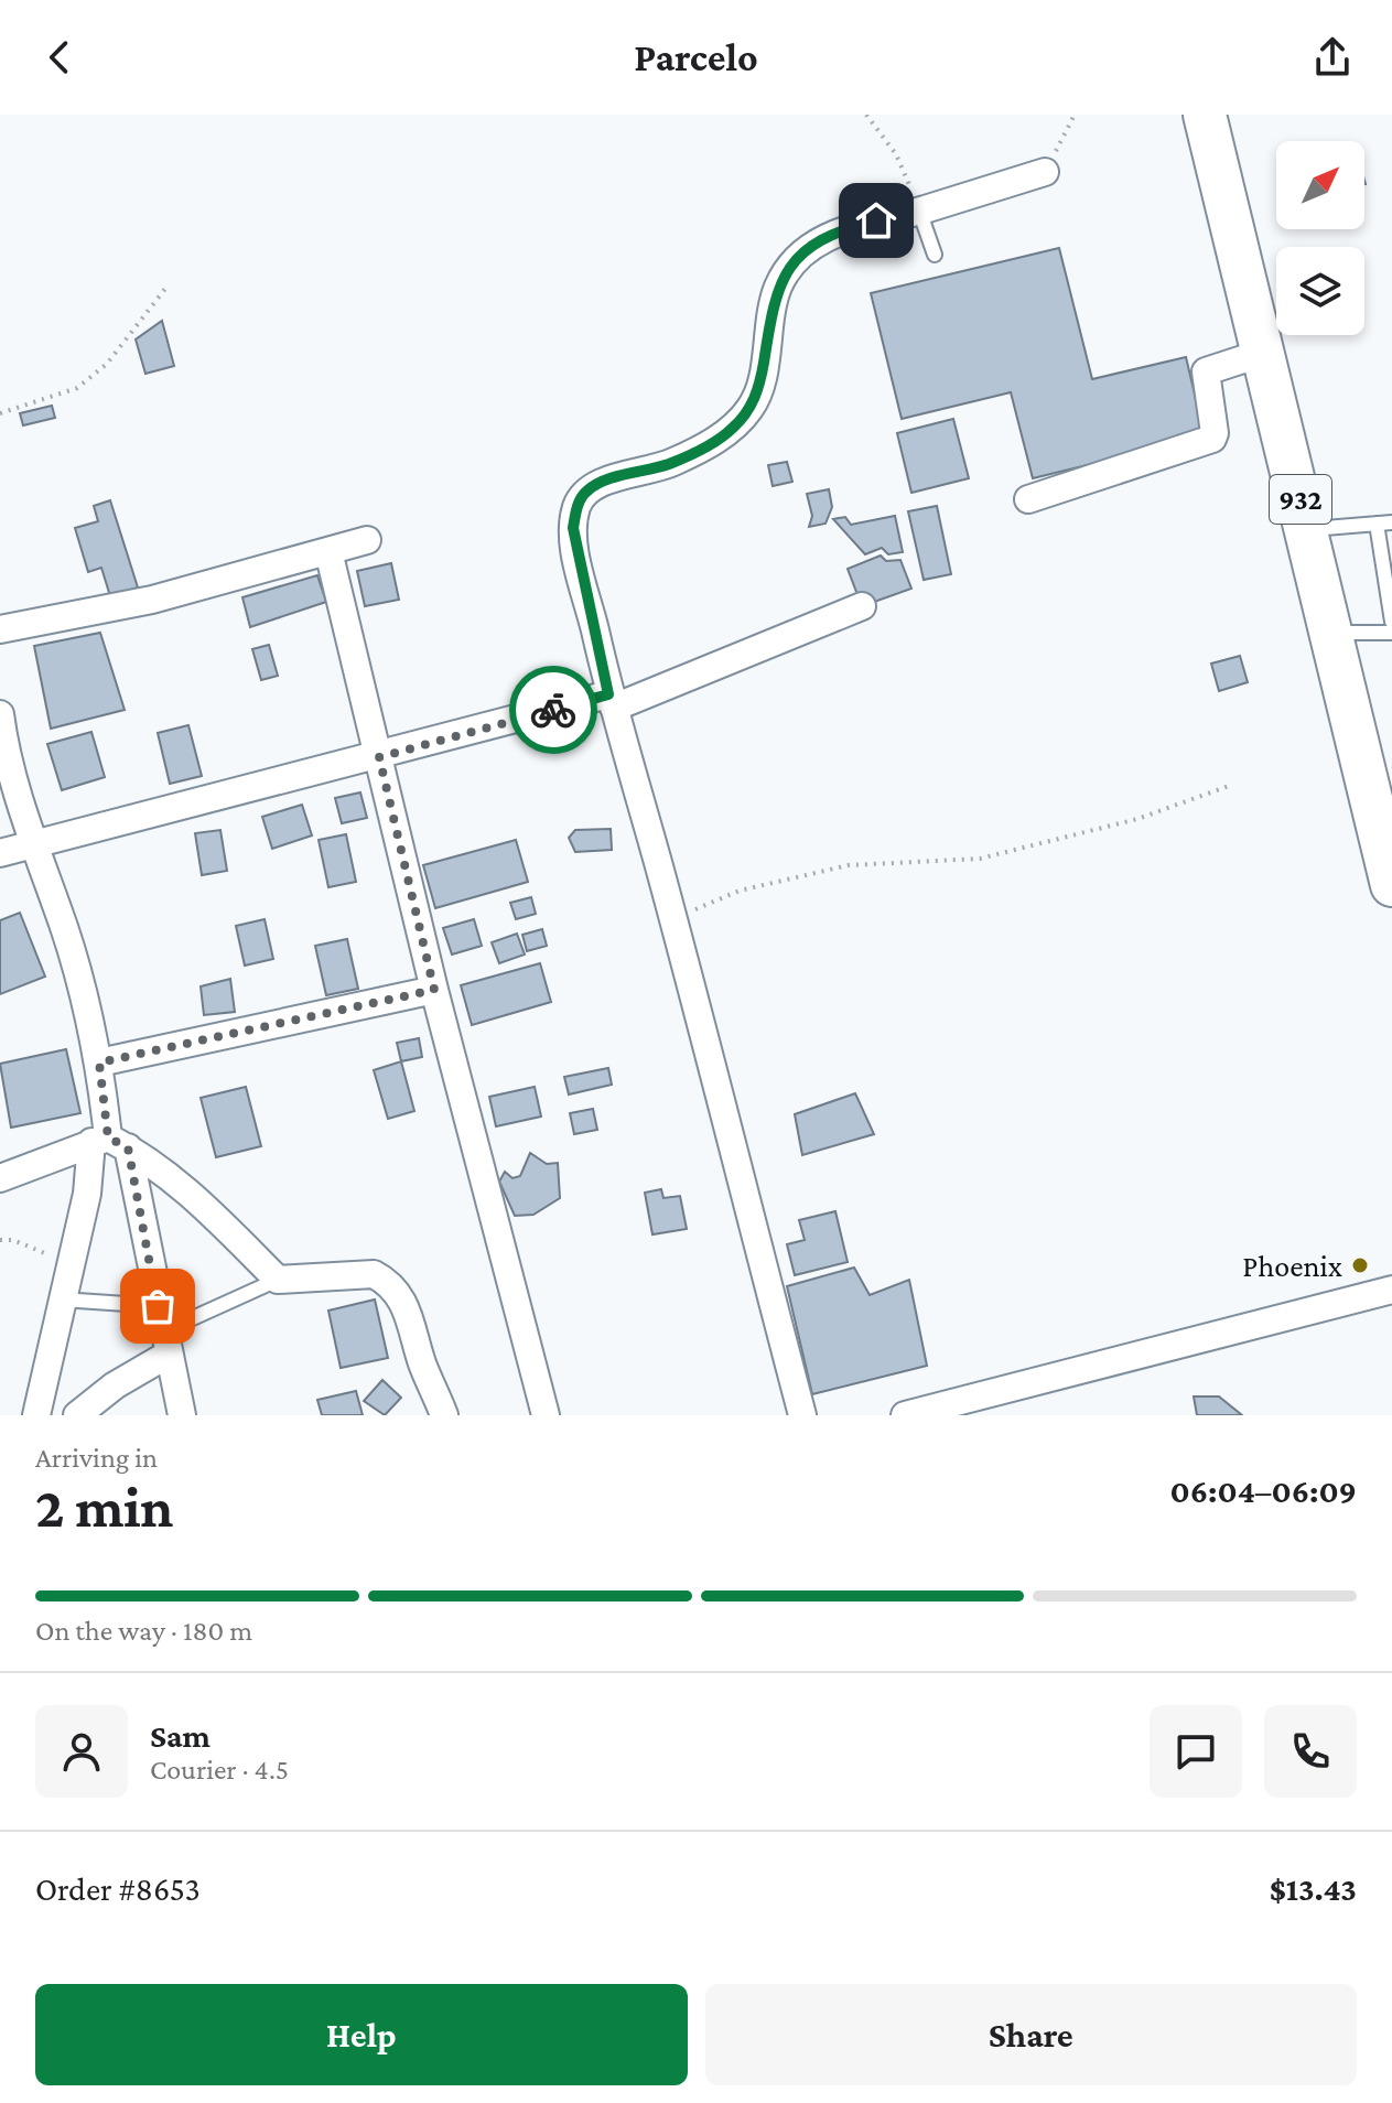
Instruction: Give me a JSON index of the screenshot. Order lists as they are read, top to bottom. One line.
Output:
{"streets":{"main road":["932"]},"places":["Phoenix"],"north":"top right","page":{"header":"Parcelo","heading":["2 min","Arriving in","06:04–06:09"],"panel":["Sam","Courier · 4.5","Order #8653","$13.43"],"bar":"On the way · 180 m","buttons":["Help","Share"]}}
